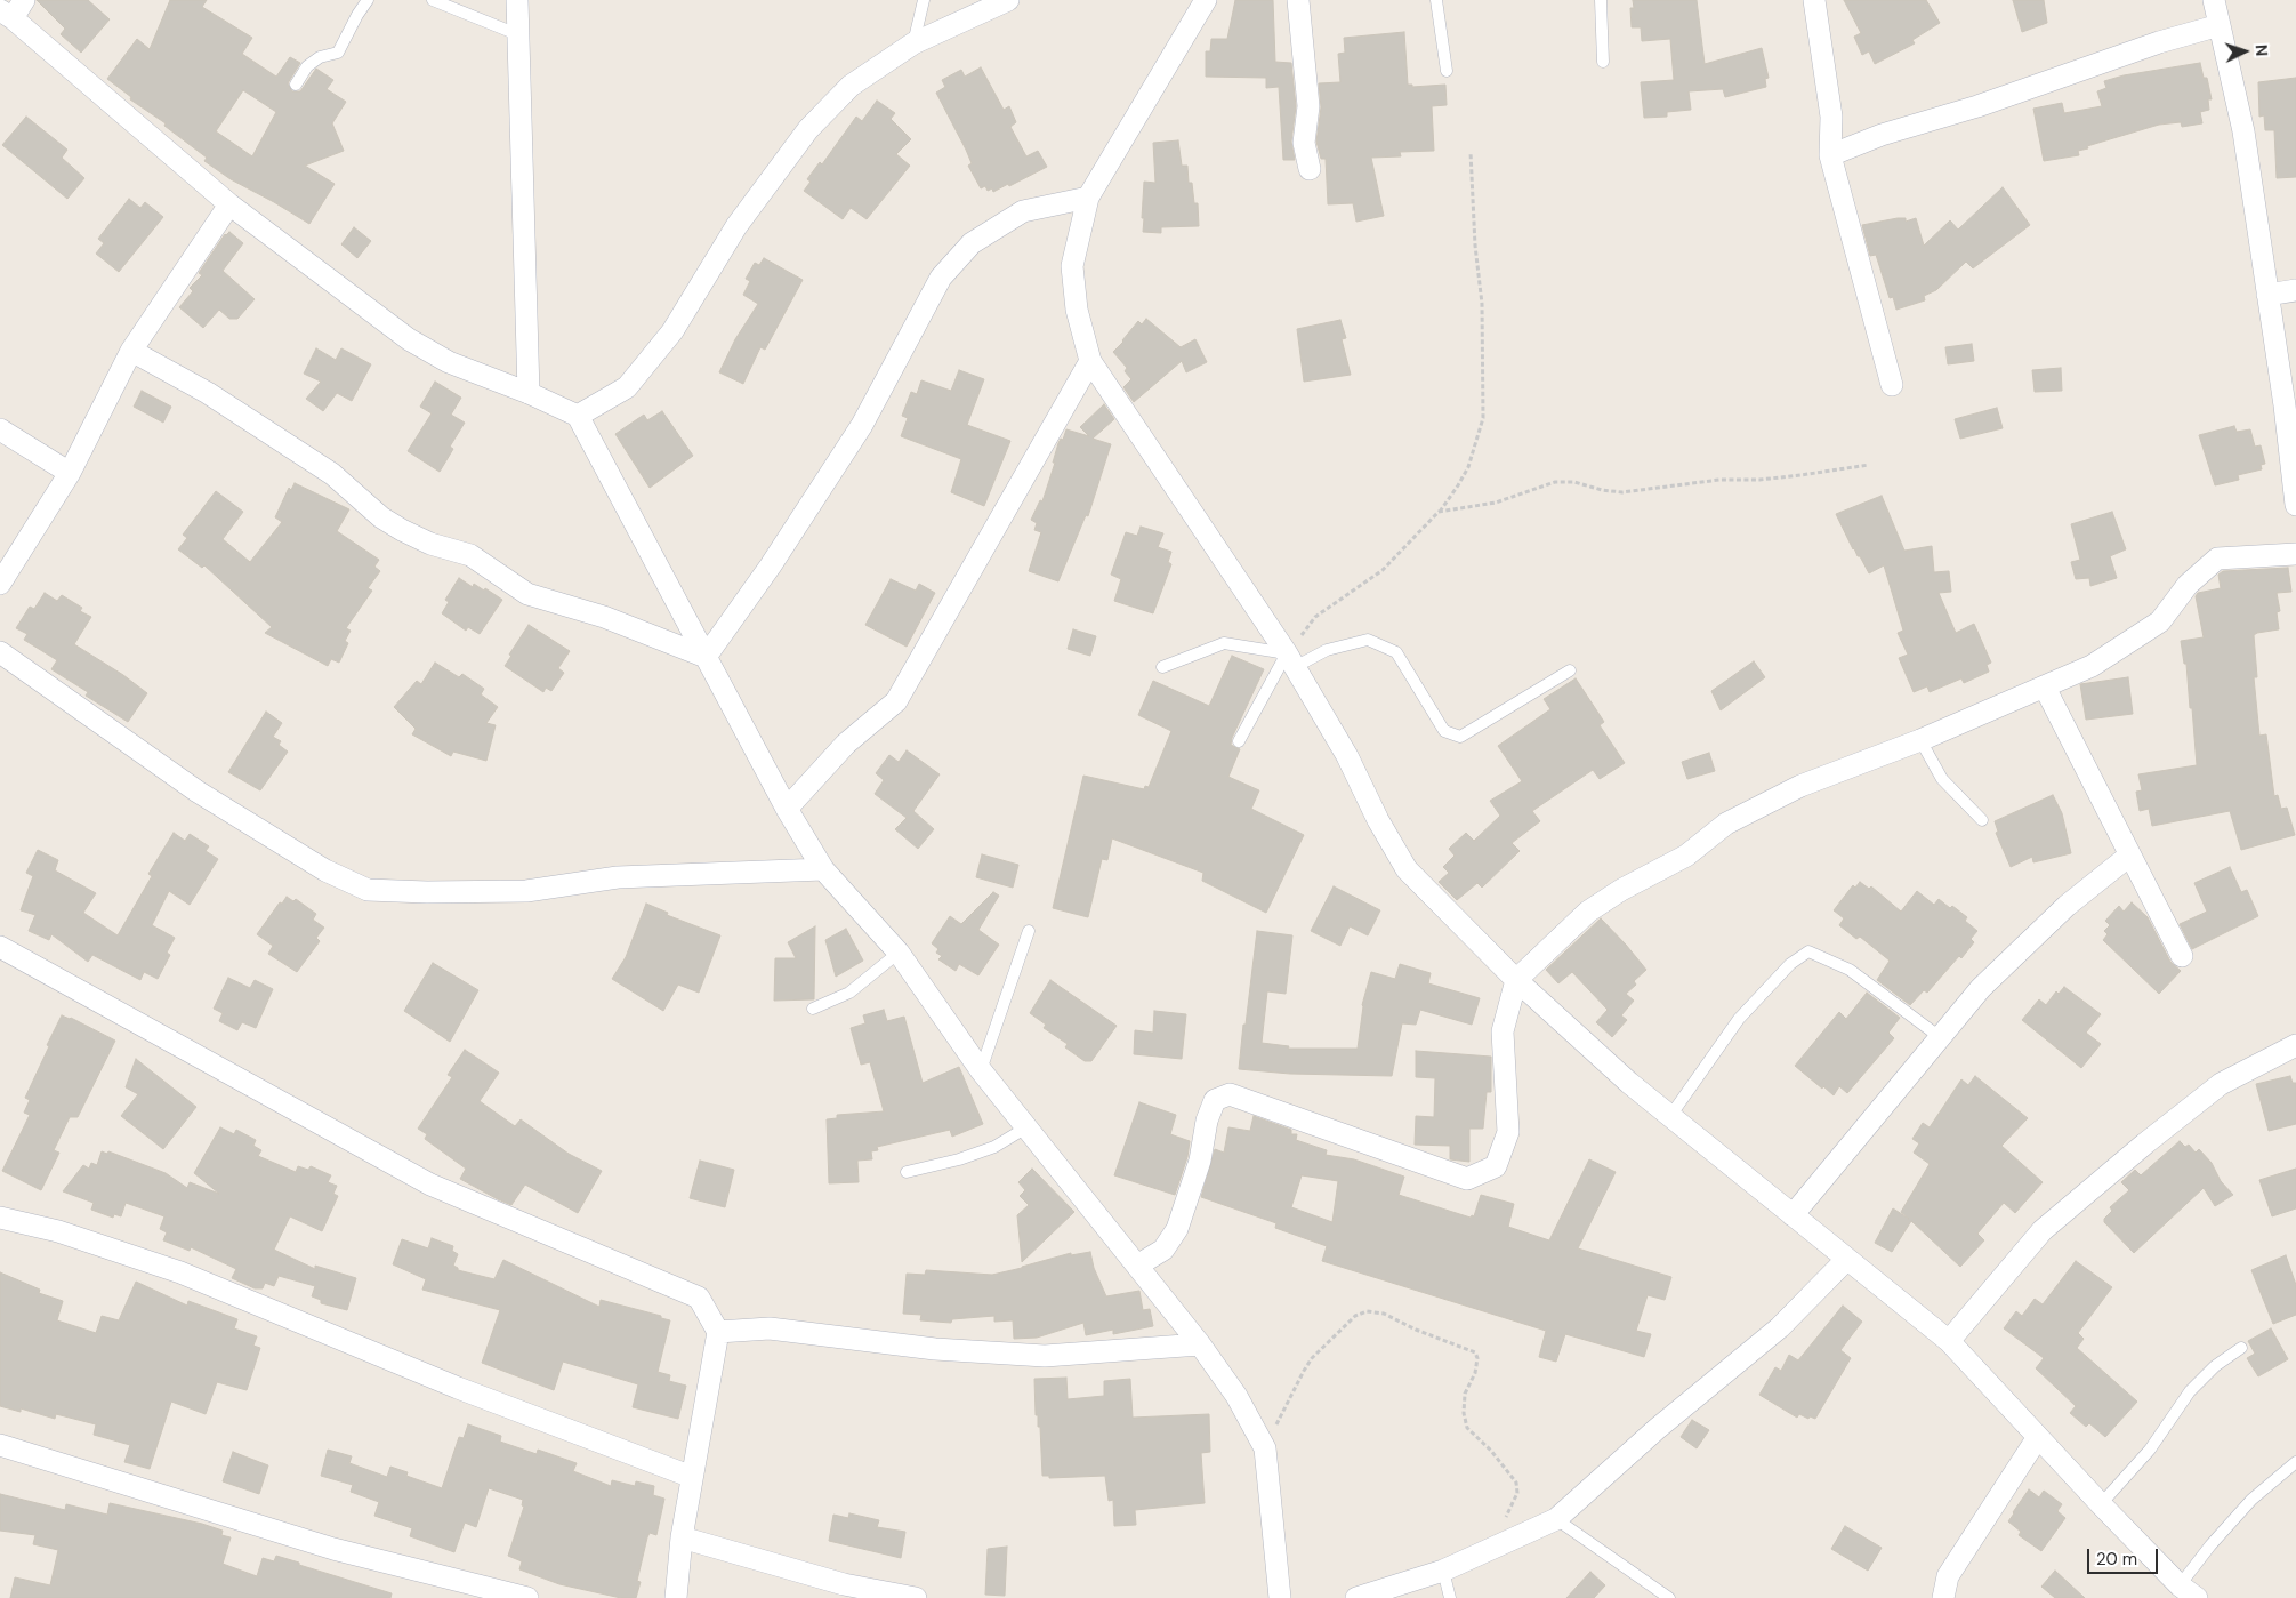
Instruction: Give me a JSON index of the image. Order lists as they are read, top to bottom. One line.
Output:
{"scale_bar":"20 m","north":"right"}
